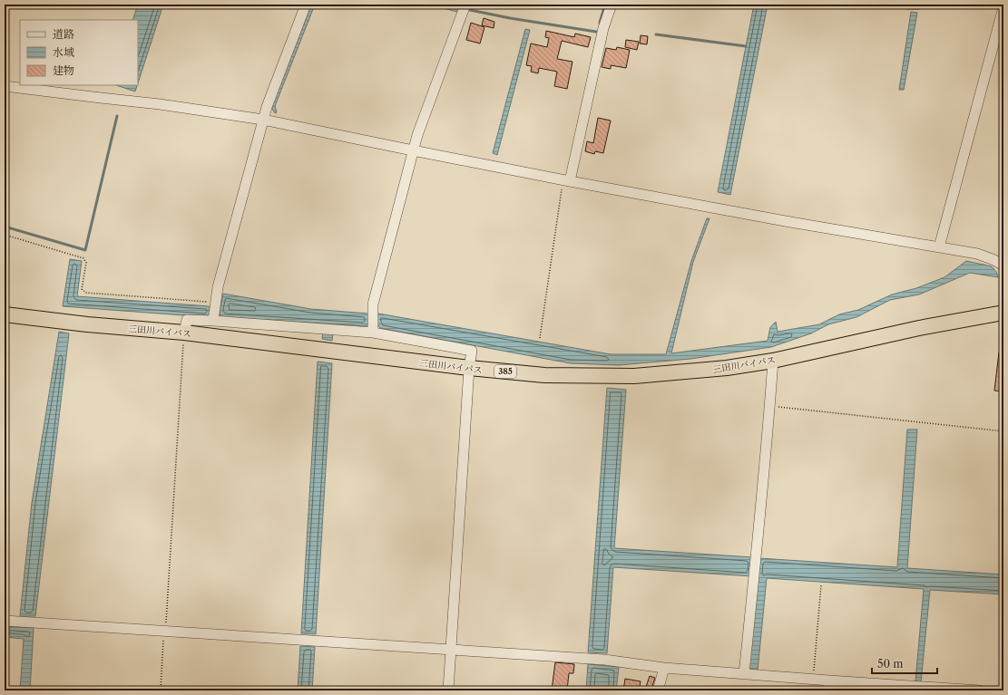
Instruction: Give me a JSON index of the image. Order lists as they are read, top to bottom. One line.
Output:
{"streets":{"highway":["三田川バイパス","385"]},"legend":["道路","水域","建物"],"scale_bar":"50 m"}
